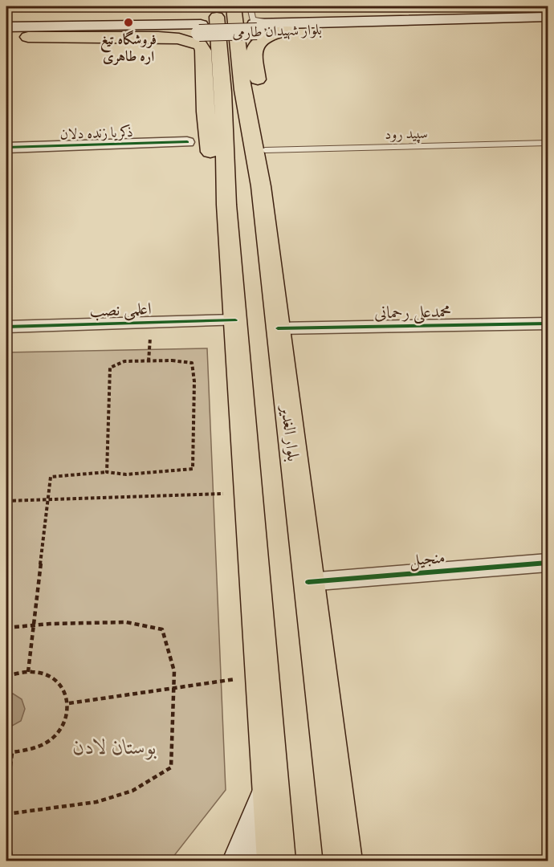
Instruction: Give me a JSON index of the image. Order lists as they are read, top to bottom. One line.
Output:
{"streets":{"main road":["بلوار شهیدان طارمی","بلوار الغدیر"],"street":["ذکریا زنده دلان","اعلمی نصب","محمدعلی رحمانی","منجیل"],"lane":["سپید رود"]},"crossings":[["محمدعلی رحمانی","بلوار الغدیر"],["بلوار الغدیر","منجیل"]],"parks":["بوستان لادن"],"places":["فروشگاه تیغ اره طاهری"]}
